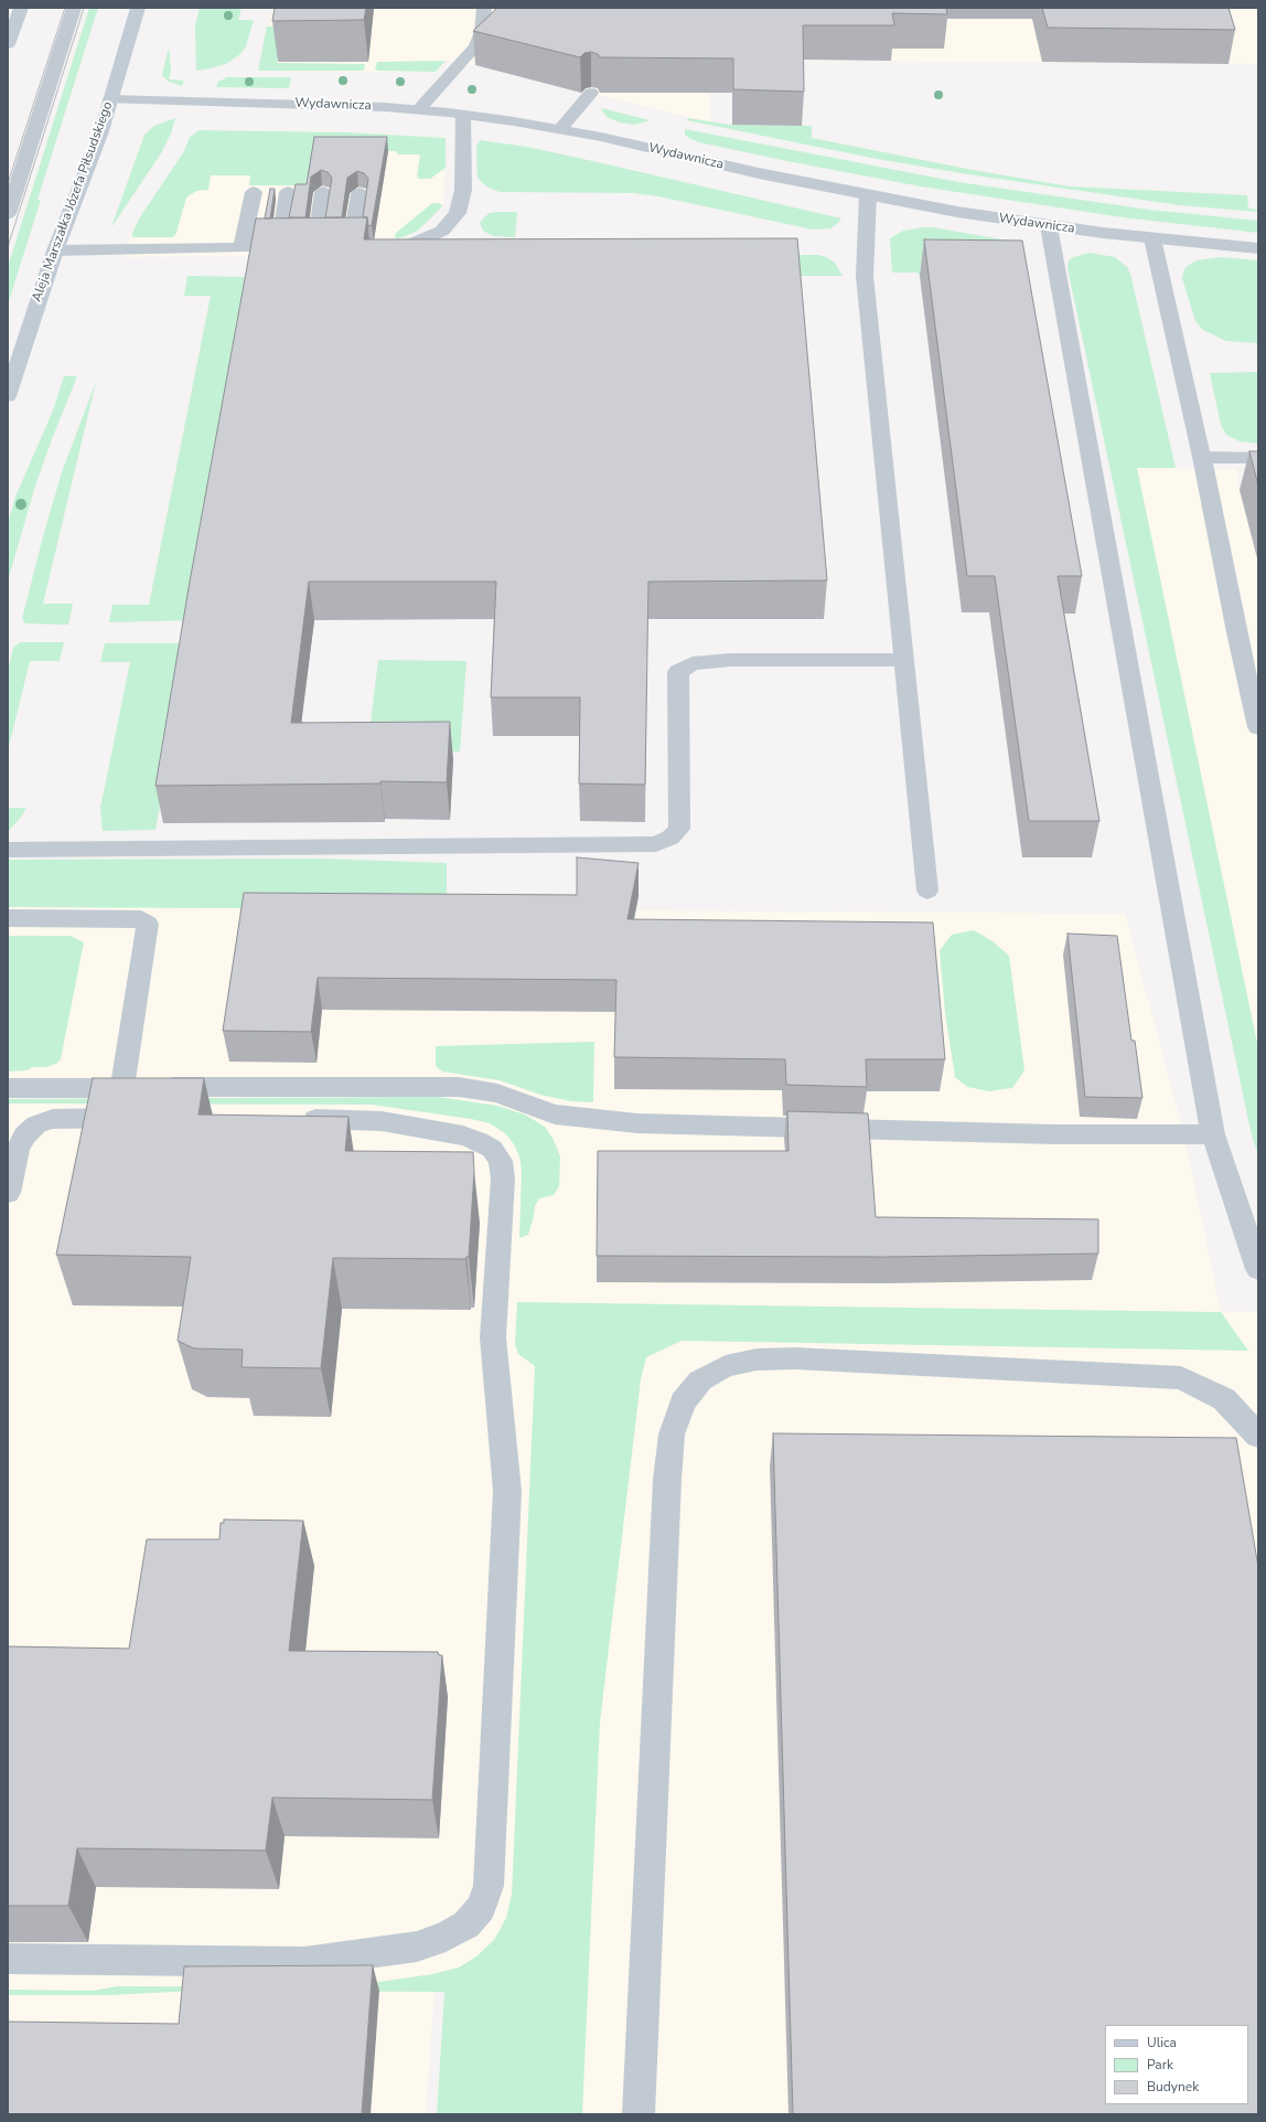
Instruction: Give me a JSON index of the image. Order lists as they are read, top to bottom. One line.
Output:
{"streets":{"main road":["Aleja Marszałka Józefa Piłsudskiego"],"street":["Wydawnicza"]},"crossings":[["Wydawnicza","Aleja Marszałka Józefa Piłsudskiego"]],"legend":["Ulica","Park","Budynek"]}
